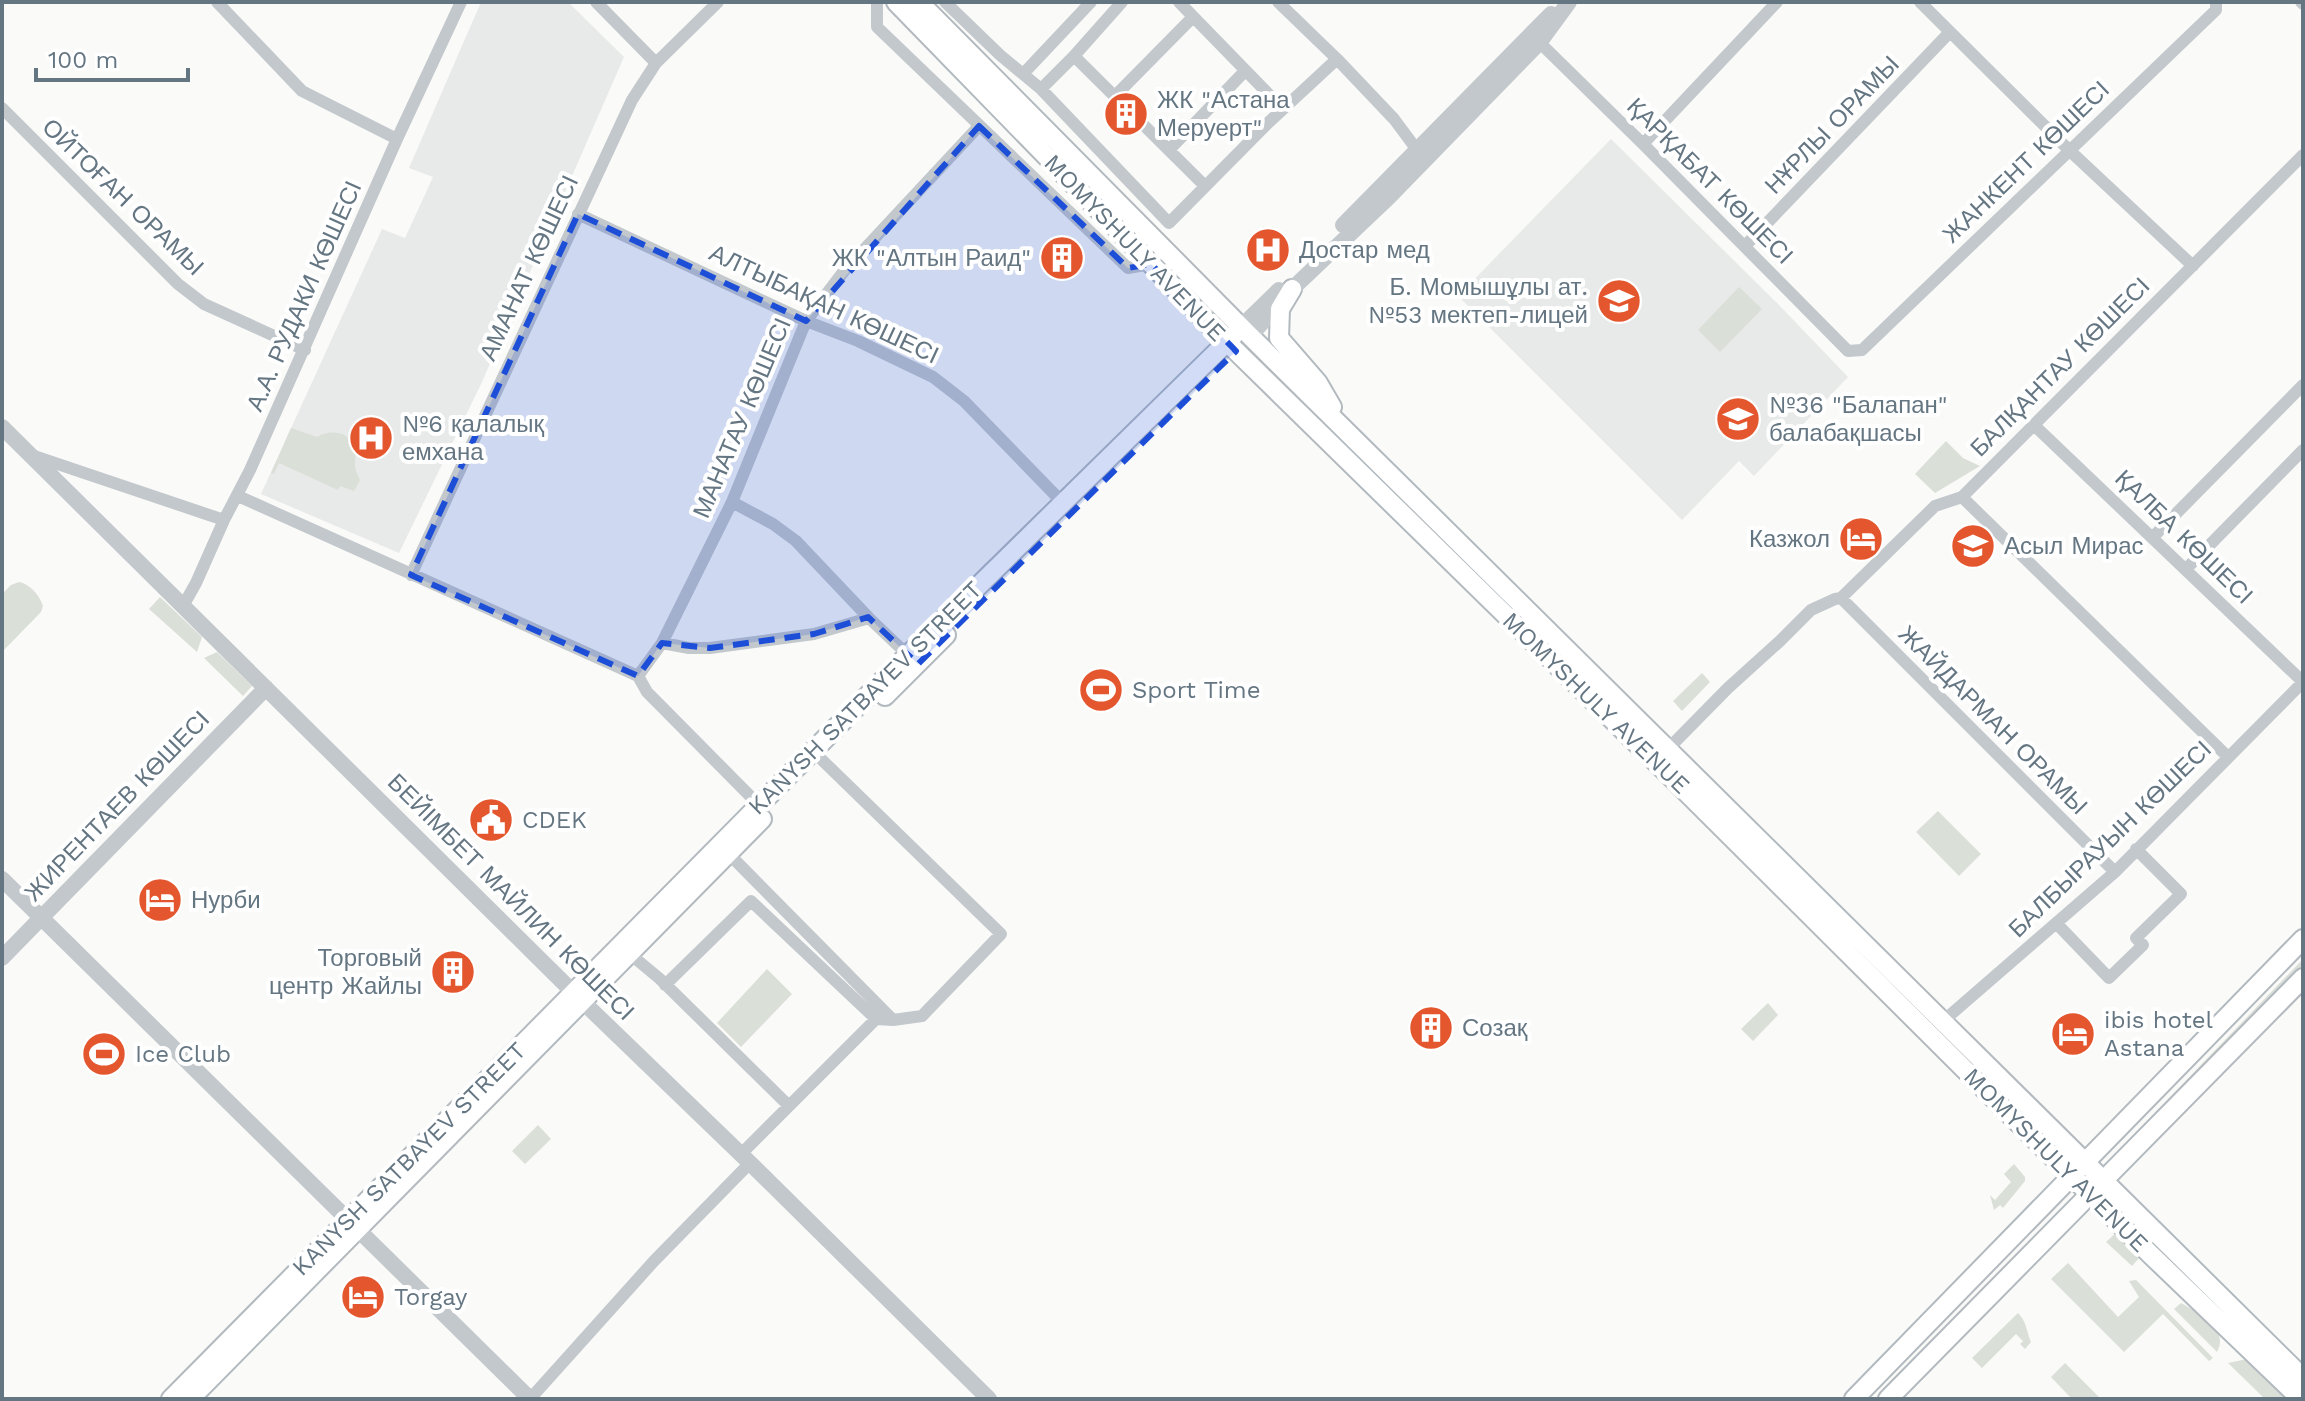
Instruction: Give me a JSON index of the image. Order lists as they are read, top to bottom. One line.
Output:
{"streets":{"main road":["MOMYSHULY AVENUE","KANYSH SATBAYEV STREET"],"street":["НҰРЛЫ ОРАМЫ","ЖАНКЕНТ КӨШЕСІ","ҚАРҚАБАТ КӨШЕСІ","ОЙТОҒАН ОРАМЫ","АМАНАТ КӨШЕСІ","А.А. РУДАКИ КӨШЕСІ","АЛТЫБАҚАН КӨШЕСІ","БАЛҚАНТАУ КӨШЕСІ","МАНАТАУ КӨШЕСІ","ҚАЛБА КӨШЕСІ","ЖАЙДАРМАН ОРАМЫ","ЖИРЕНТАЕВ КӨШЕСІ","БАЛБЫРАУЫН КӨШЕСІ","БЕЙІМБЕТ МАЙЛИН КӨШЕСІ"]},"crossings":[["НҰРЛЫ ОРАМЫ","ҚАРҚАБАТ КӨШЕСІ"],["ЖАНКЕНТ КӨШЕСІ","ҚАРҚАБАТ КӨШЕСІ"],["ҚАРҚАБАТ КӨШЕСІ","KANYSH SATBAYEV STREET"],["ОЙТОҒАН ОРАМЫ","А.А. РУДАКИ КӨШЕСІ"],["MOMYSHULY AVENUE","БАЛҚАНТАУ КӨШЕСІ"],["MOMYSHULY AVENUE","KANYSH SATBAYEV STREET"],["MOMYSHULY AVENUE","БАЛБЫРАУЫН КӨШЕСІ"],["АМАНАТ КӨШЕСІ","АЛТЫБАҚАН КӨШЕСІ"],["А.А. РУДАКИ КӨШЕСІ","БЕЙІМБЕТ МАЙЛИН КӨШЕСІ"],["АЛТЫБАҚАН КӨШЕСІ","МАНАТАУ КӨШЕСІ"],["АЛТЫБАҚАН КӨШЕСІ","KANYSH SATBAYEV STREET"],["БАЛҚАНТАУ КӨШЕСІ","ҚАЛБА КӨШЕСІ"],["БАЛҚАНТАУ КӨШЕСІ","ЖАЙДАРМАН ОРАМЫ"],["ҚАЛБА КӨШЕСІ","БАЛБЫРАУЫН КӨШЕСІ"],["KANYSH SATBAYEV STREET","БЕЙІМБЕТ МАЙЛИН КӨШЕСІ"],["ЖАЙДАРМАН ОРАМЫ","БАЛБЫРАУЫН КӨШЕСІ"],["ЖИРЕНТАЕВ КӨШЕСІ","БЕЙІМБЕТ МАЙЛИН КӨШЕСІ"]],"places":{"building":["ЖК \"Астана Меруерт\"","ЖК \"Алтын Раид\"","Торговый центр Жайлы","Созақ"],"hospital":["Достар мед","№6 қалалық емхана"],"school or university":["Б. Момышұлы ат. №53 мектеп-лицей","№36 \"Балапан\" балабақшасы","Асыл Мирас"],"hotel":["Казжол","Нурби","ibis hotel Astana","Torgay"],"sports":["Sport Time","Ice Club"],"public building":["CDEK"]},"scale_bar":"100 m"}
